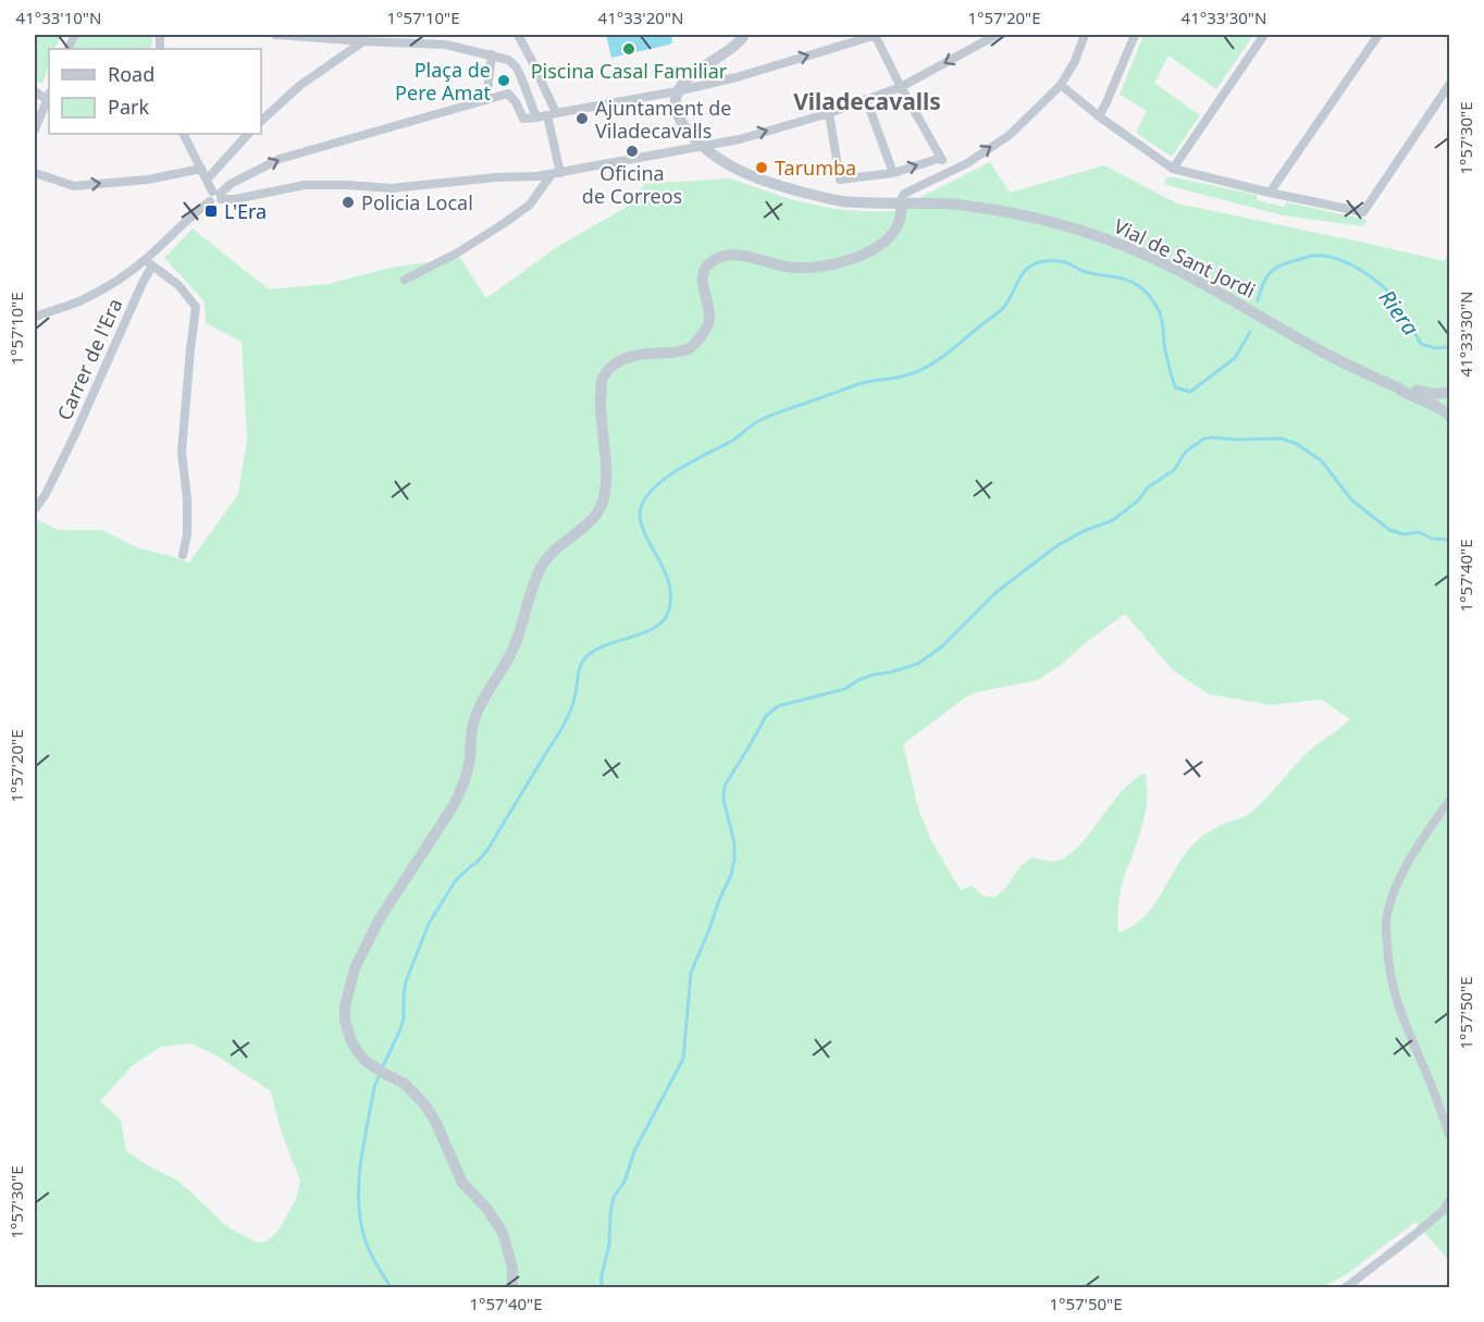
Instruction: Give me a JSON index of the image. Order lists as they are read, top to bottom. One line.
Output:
{"streets":{"street":["Vial de Sant Jordi","Carrer de l'Era"]},"districts":["Viladecavalls"],"water":["Riera"],"places":{"other":["Piscina Casal Familiar","Plaça de Pere Amat","Ajuntament de Viladecavalls","Oficina de Correos","Tarumba","Policia Local"],"transit":["L'Era"]},"legend":["Road","Park"],"coordinates":["41°33'10\"N","1°57'10\"E","41°33'20\"N","1°57'20\"E","41°33'30\"N","1°57'30\"E","1°57'40\"E","1°57'50\"E"]}
